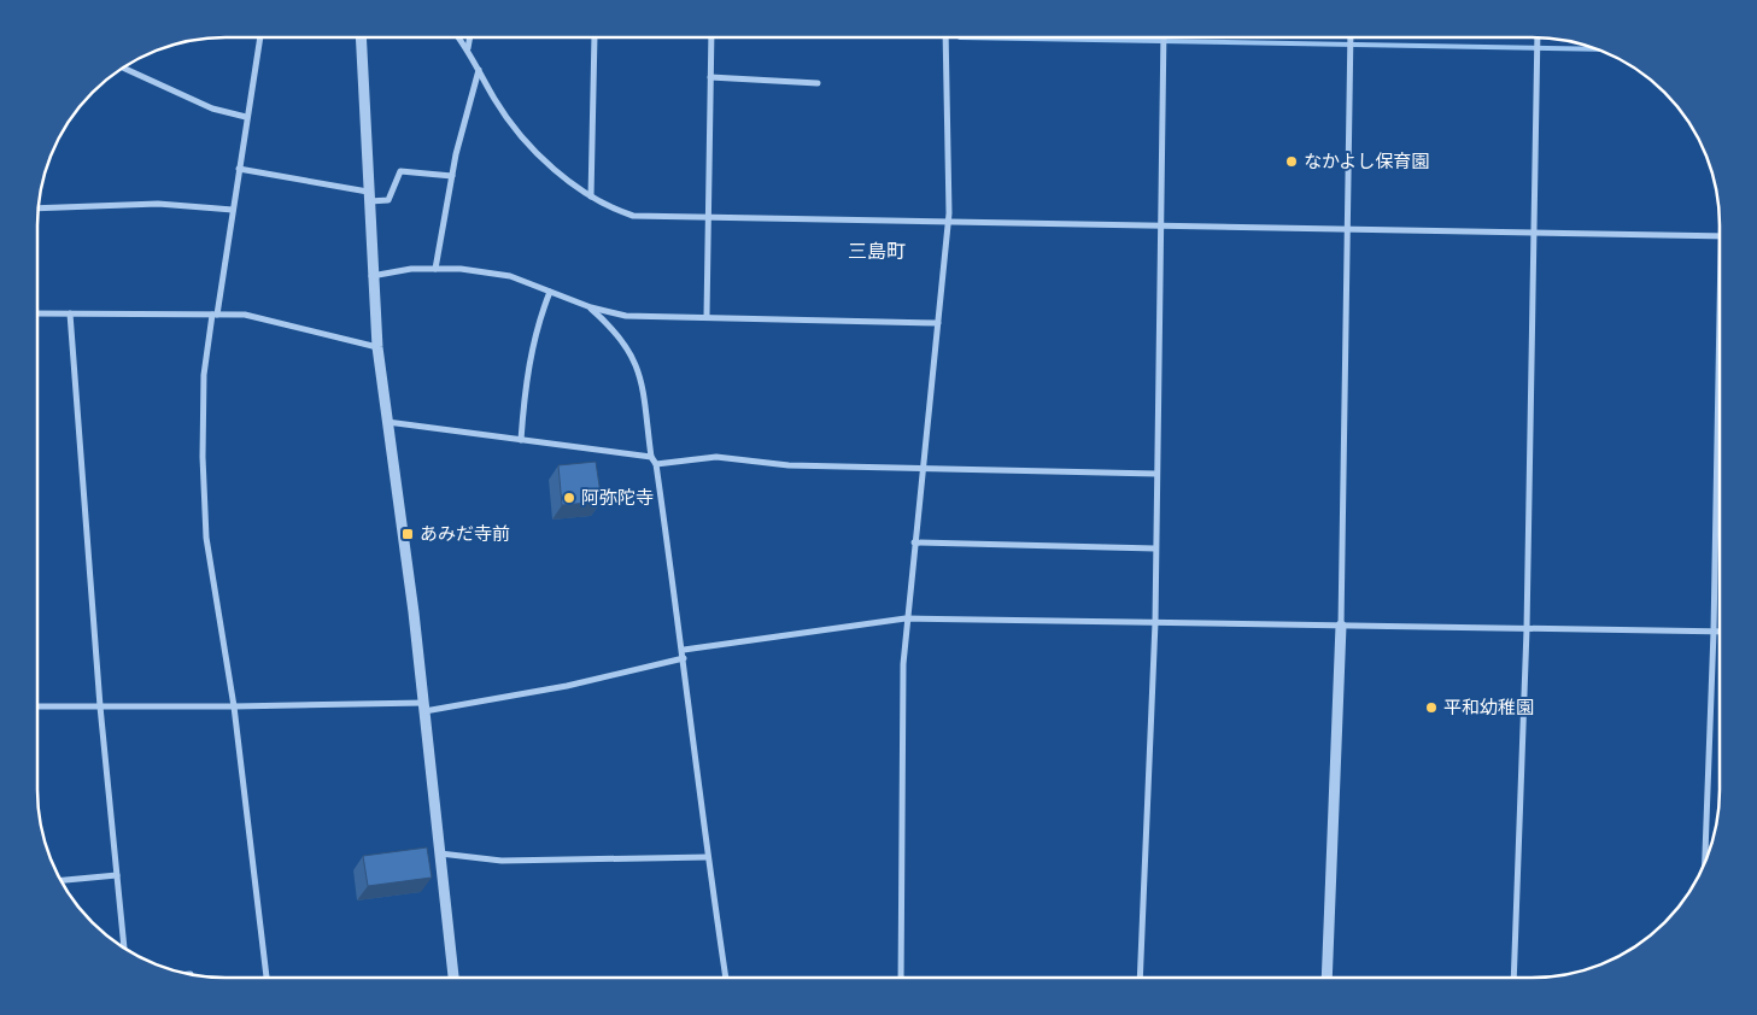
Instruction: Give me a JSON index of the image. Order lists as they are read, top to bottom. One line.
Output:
{"districts":["三島町"],"places":{"other":["なかよし保育園","阿弥陀寺","平和幼稚園"],"transit":["あみだ寺前"]}}
